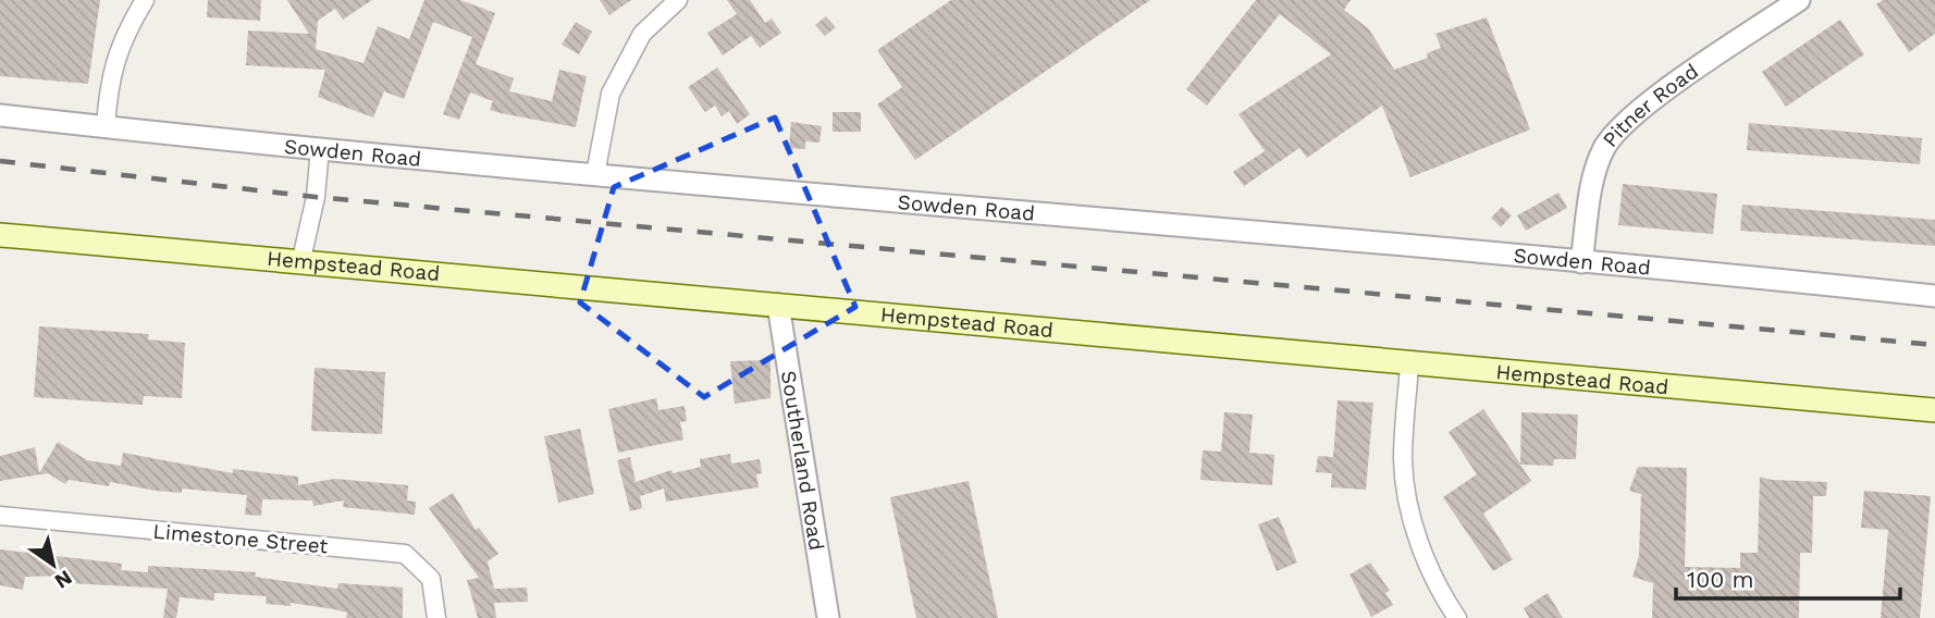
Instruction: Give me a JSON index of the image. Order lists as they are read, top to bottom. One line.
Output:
{"streets":{"main road":["Hempstead Road"],"street":["Pitner Road","Sowden Road","Southerland Road","Limestone Street"]},"crossings":[["Pitner Road","Sowden Road"],["Hempstead Road","Southerland Road"]],"scale_bar":"100 m","north":"bottom right"}
